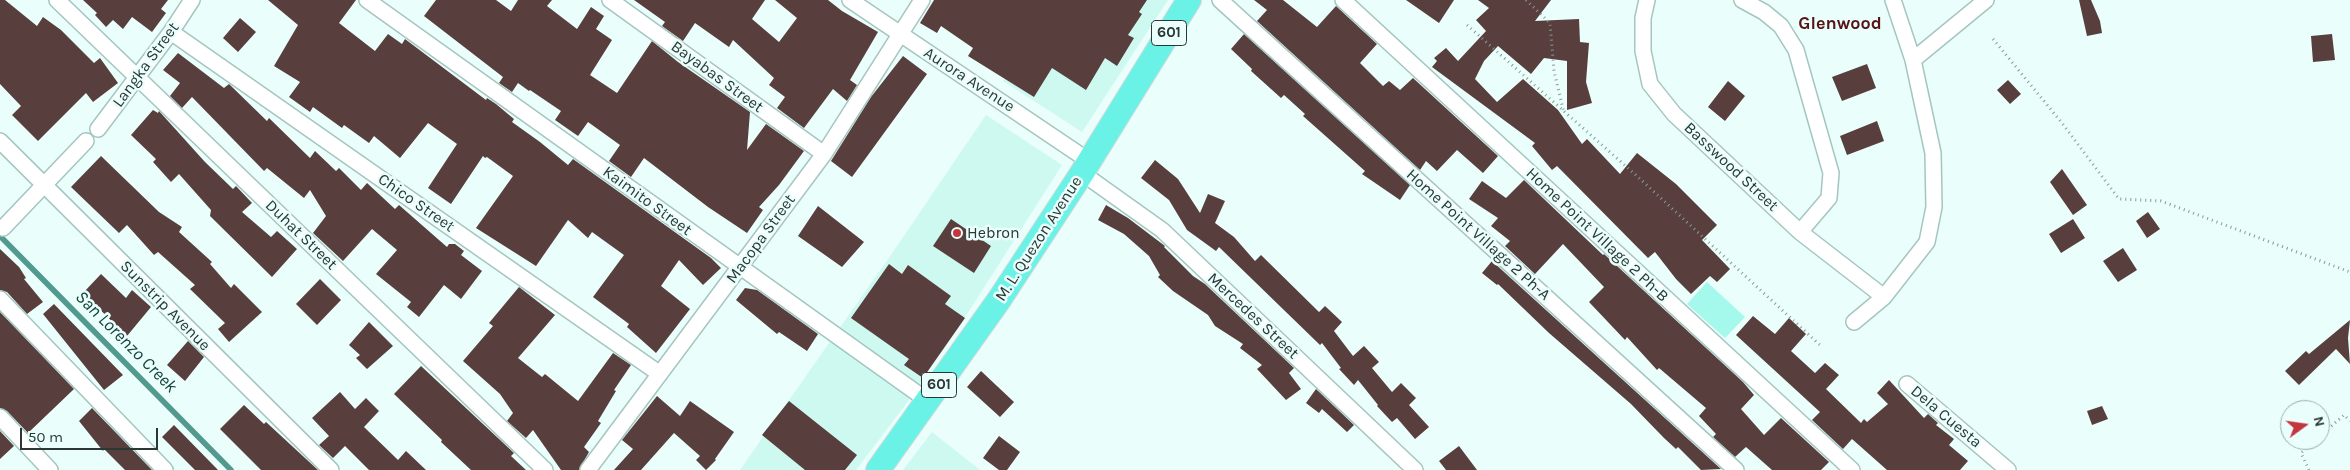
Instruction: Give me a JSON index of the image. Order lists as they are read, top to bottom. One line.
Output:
{"streets":{"main road":["601","M. L. Quezon Avenue"],"street":["Langka Street","Bayabas Street","Aurora Avenue","Basswood Street","Kaimito Street","Chico Street","Duhat Street","Home Point Village 2 Ph-A","Home Point Village 2 Ph-B","Macopa Street","Sunstrip Avenue","Mercedes Street","Dela Cuesta"]},"crossings":[["Langka Street","Chico Street"],["Langka Street","Duhat Street"],["Bayabas Street","Macopa Street"],["Aurora Avenue","Macopa Street"],["Aurora Avenue","M. L. Quezon Avenue"],["Aurora Avenue","Mercedes Street"],["Kaimito Street","Macopa Street"],["Kaimito Street","M. L. Quezon Avenue"],["Chico Street","Macopa Street"],["M. L. Quezon Avenue","Mercedes Street"]],"districts":["Glenwood"],"water":["San Lorenzo Creek"],"places":["Hebron"],"scale_bar":"50 m","north":"right"}
